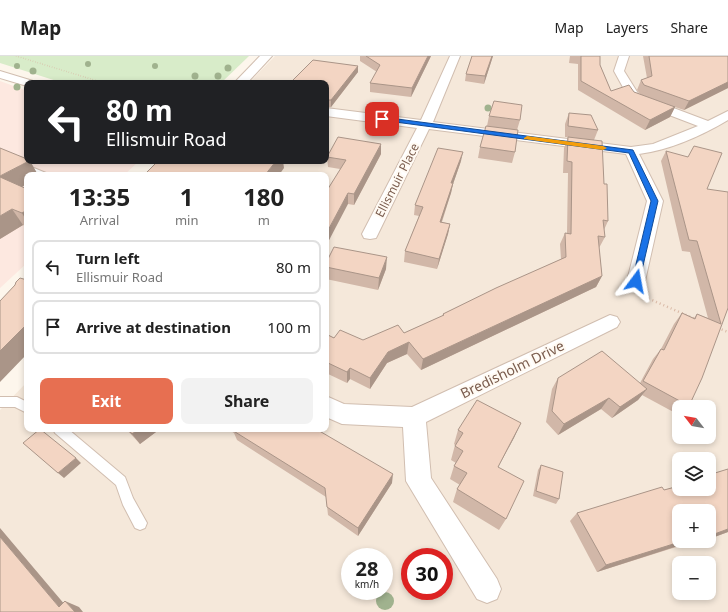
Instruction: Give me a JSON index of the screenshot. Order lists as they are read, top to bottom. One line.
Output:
{"streets":{"street":["Ellismuir Place","Bredisholm Drive"]},"north":"top left","page":{"header":"Map","nav":["Map","Layers","Share"],"turn":["80 m","Ellismuir Road"],"eta":["13:35","Arrival","1","min","180","m"],"list":[{"name":"Turn left","note":"Ellismuir Road","value":"80 m"},{"name":"Arrive at destination","value":"100 m"}],"buttons":["Exit","Share"],"map_buttons":["+","−"],"speed":"28 km/h","limit":"30"}}
